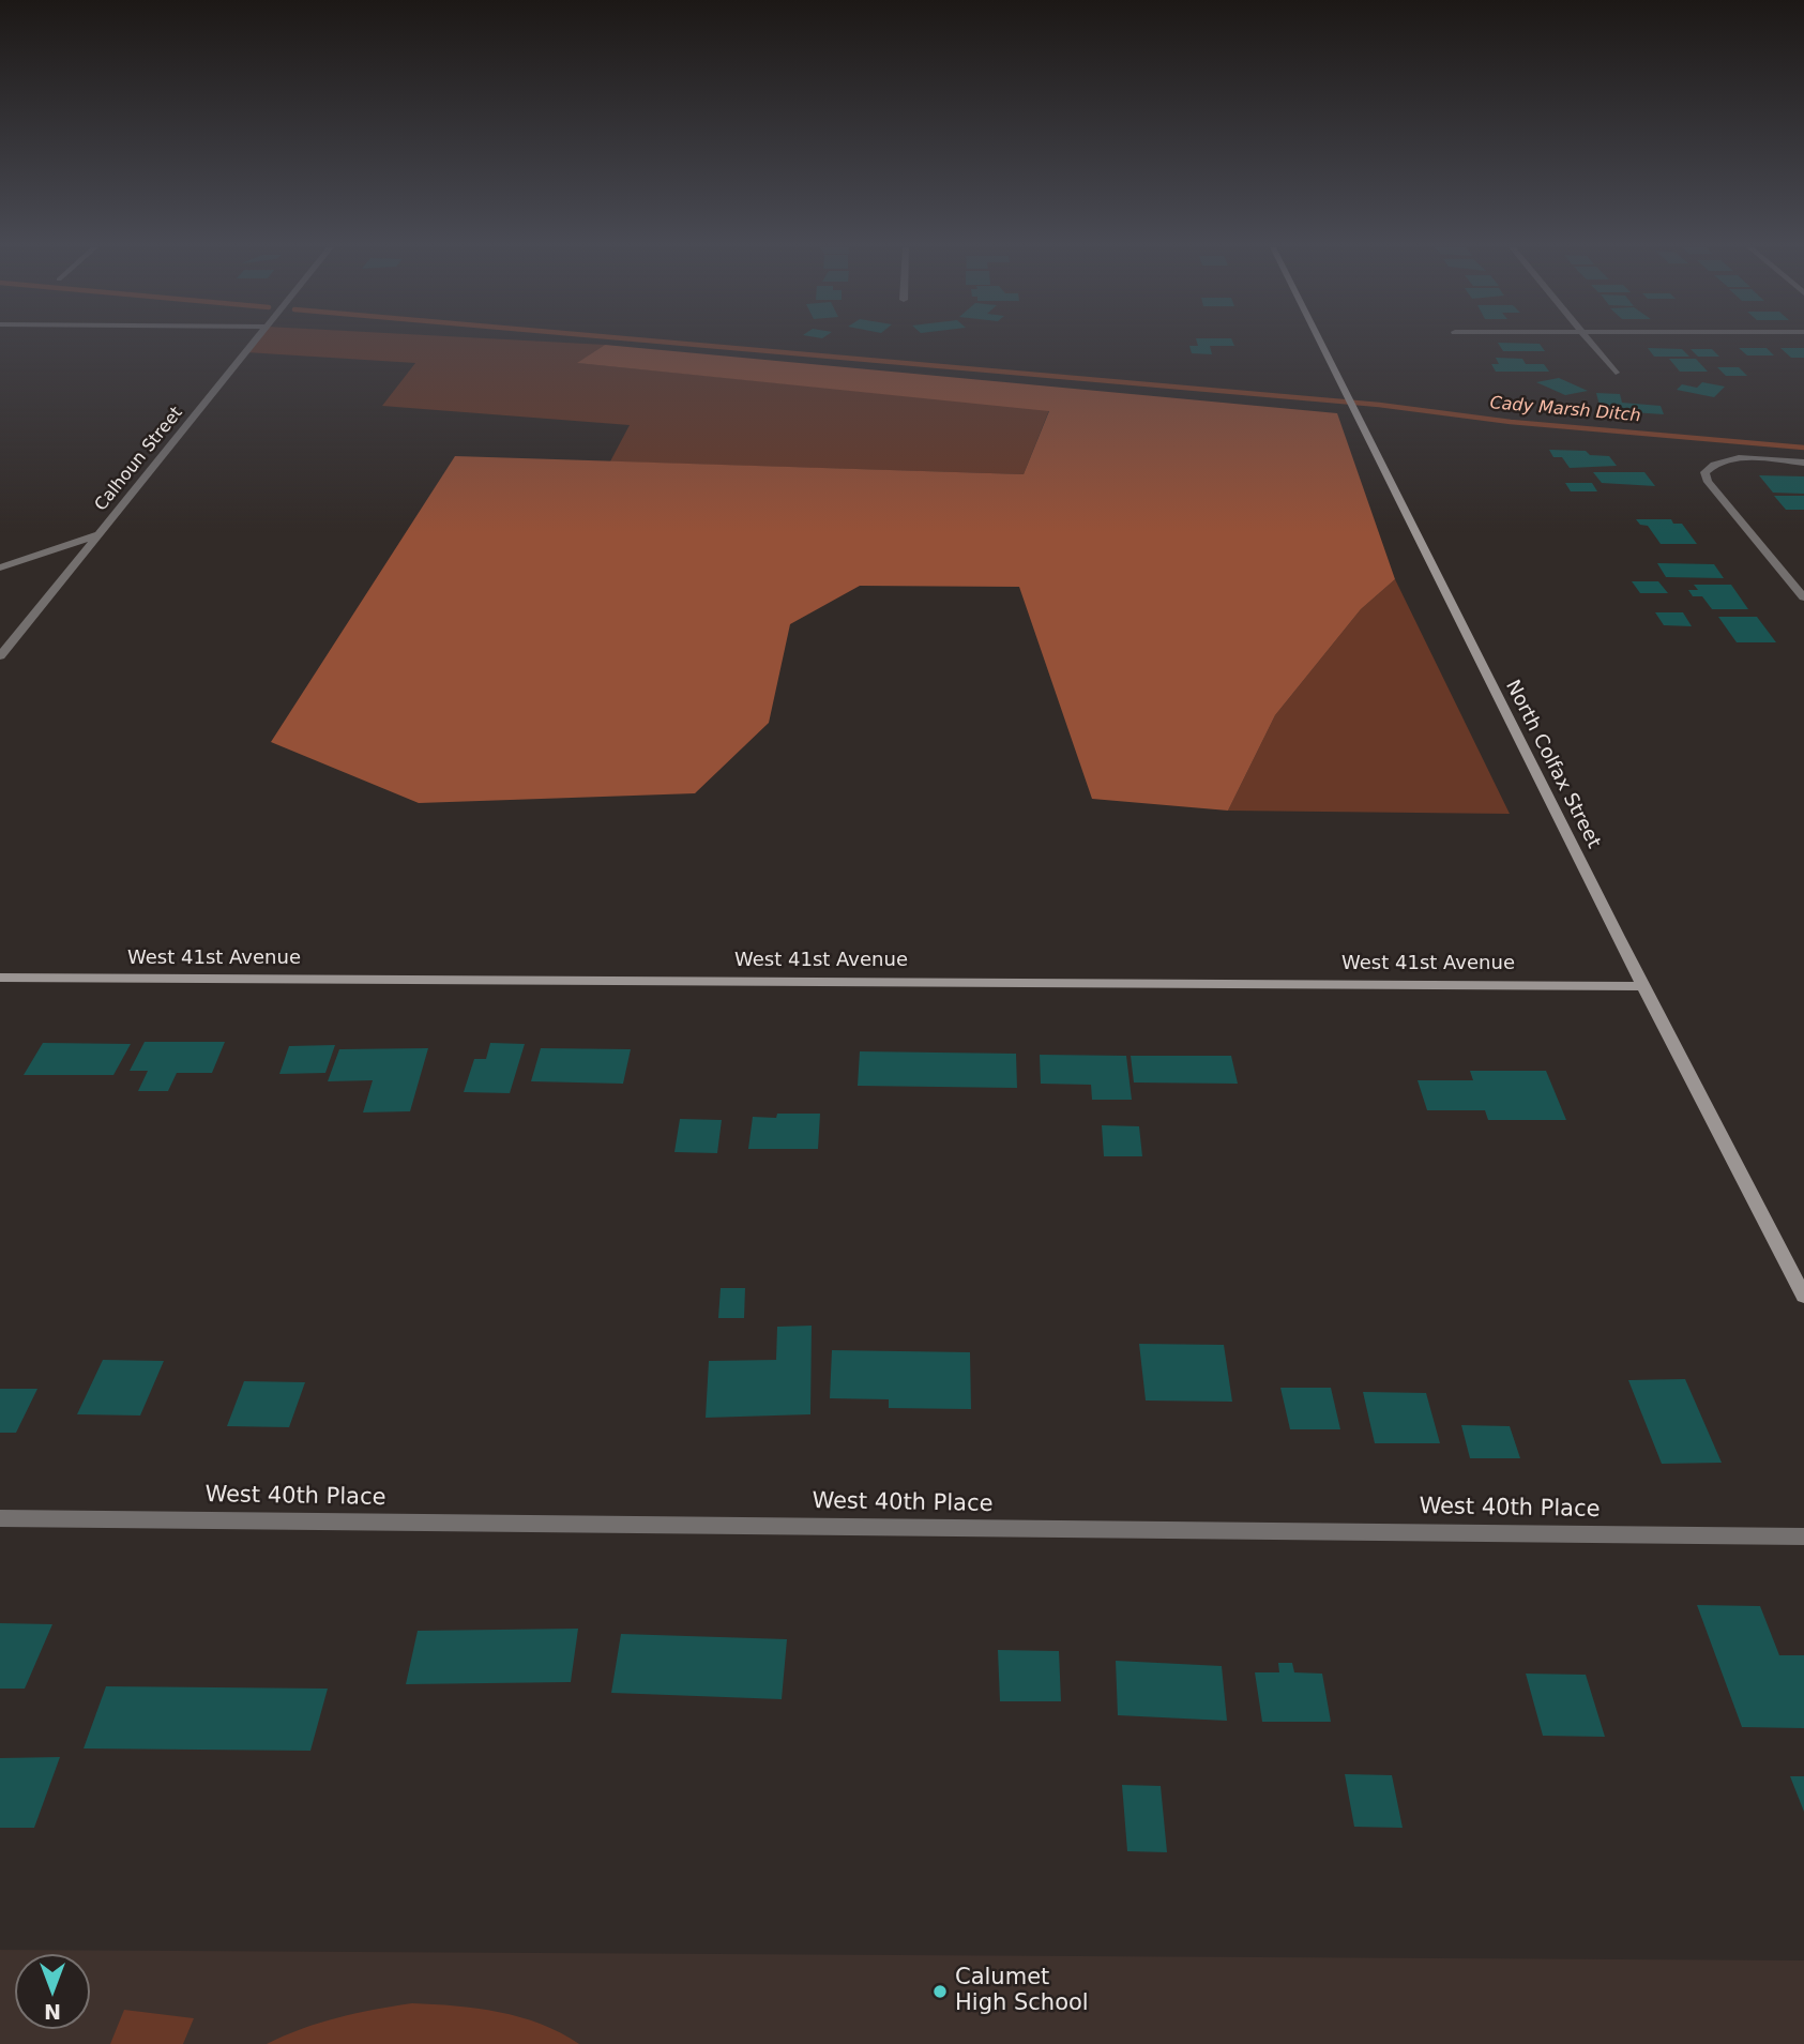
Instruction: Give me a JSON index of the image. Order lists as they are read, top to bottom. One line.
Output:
{"streets":{"street":["Calhoun Street","North Colfax Street","West 41st Avenue","West 40th Place"]},"crossings":[["North Colfax Street","West 41st Avenue"]],"water":["Cady Marsh Ditch"],"places":["Calumet High School"],"north":"bottom"}
